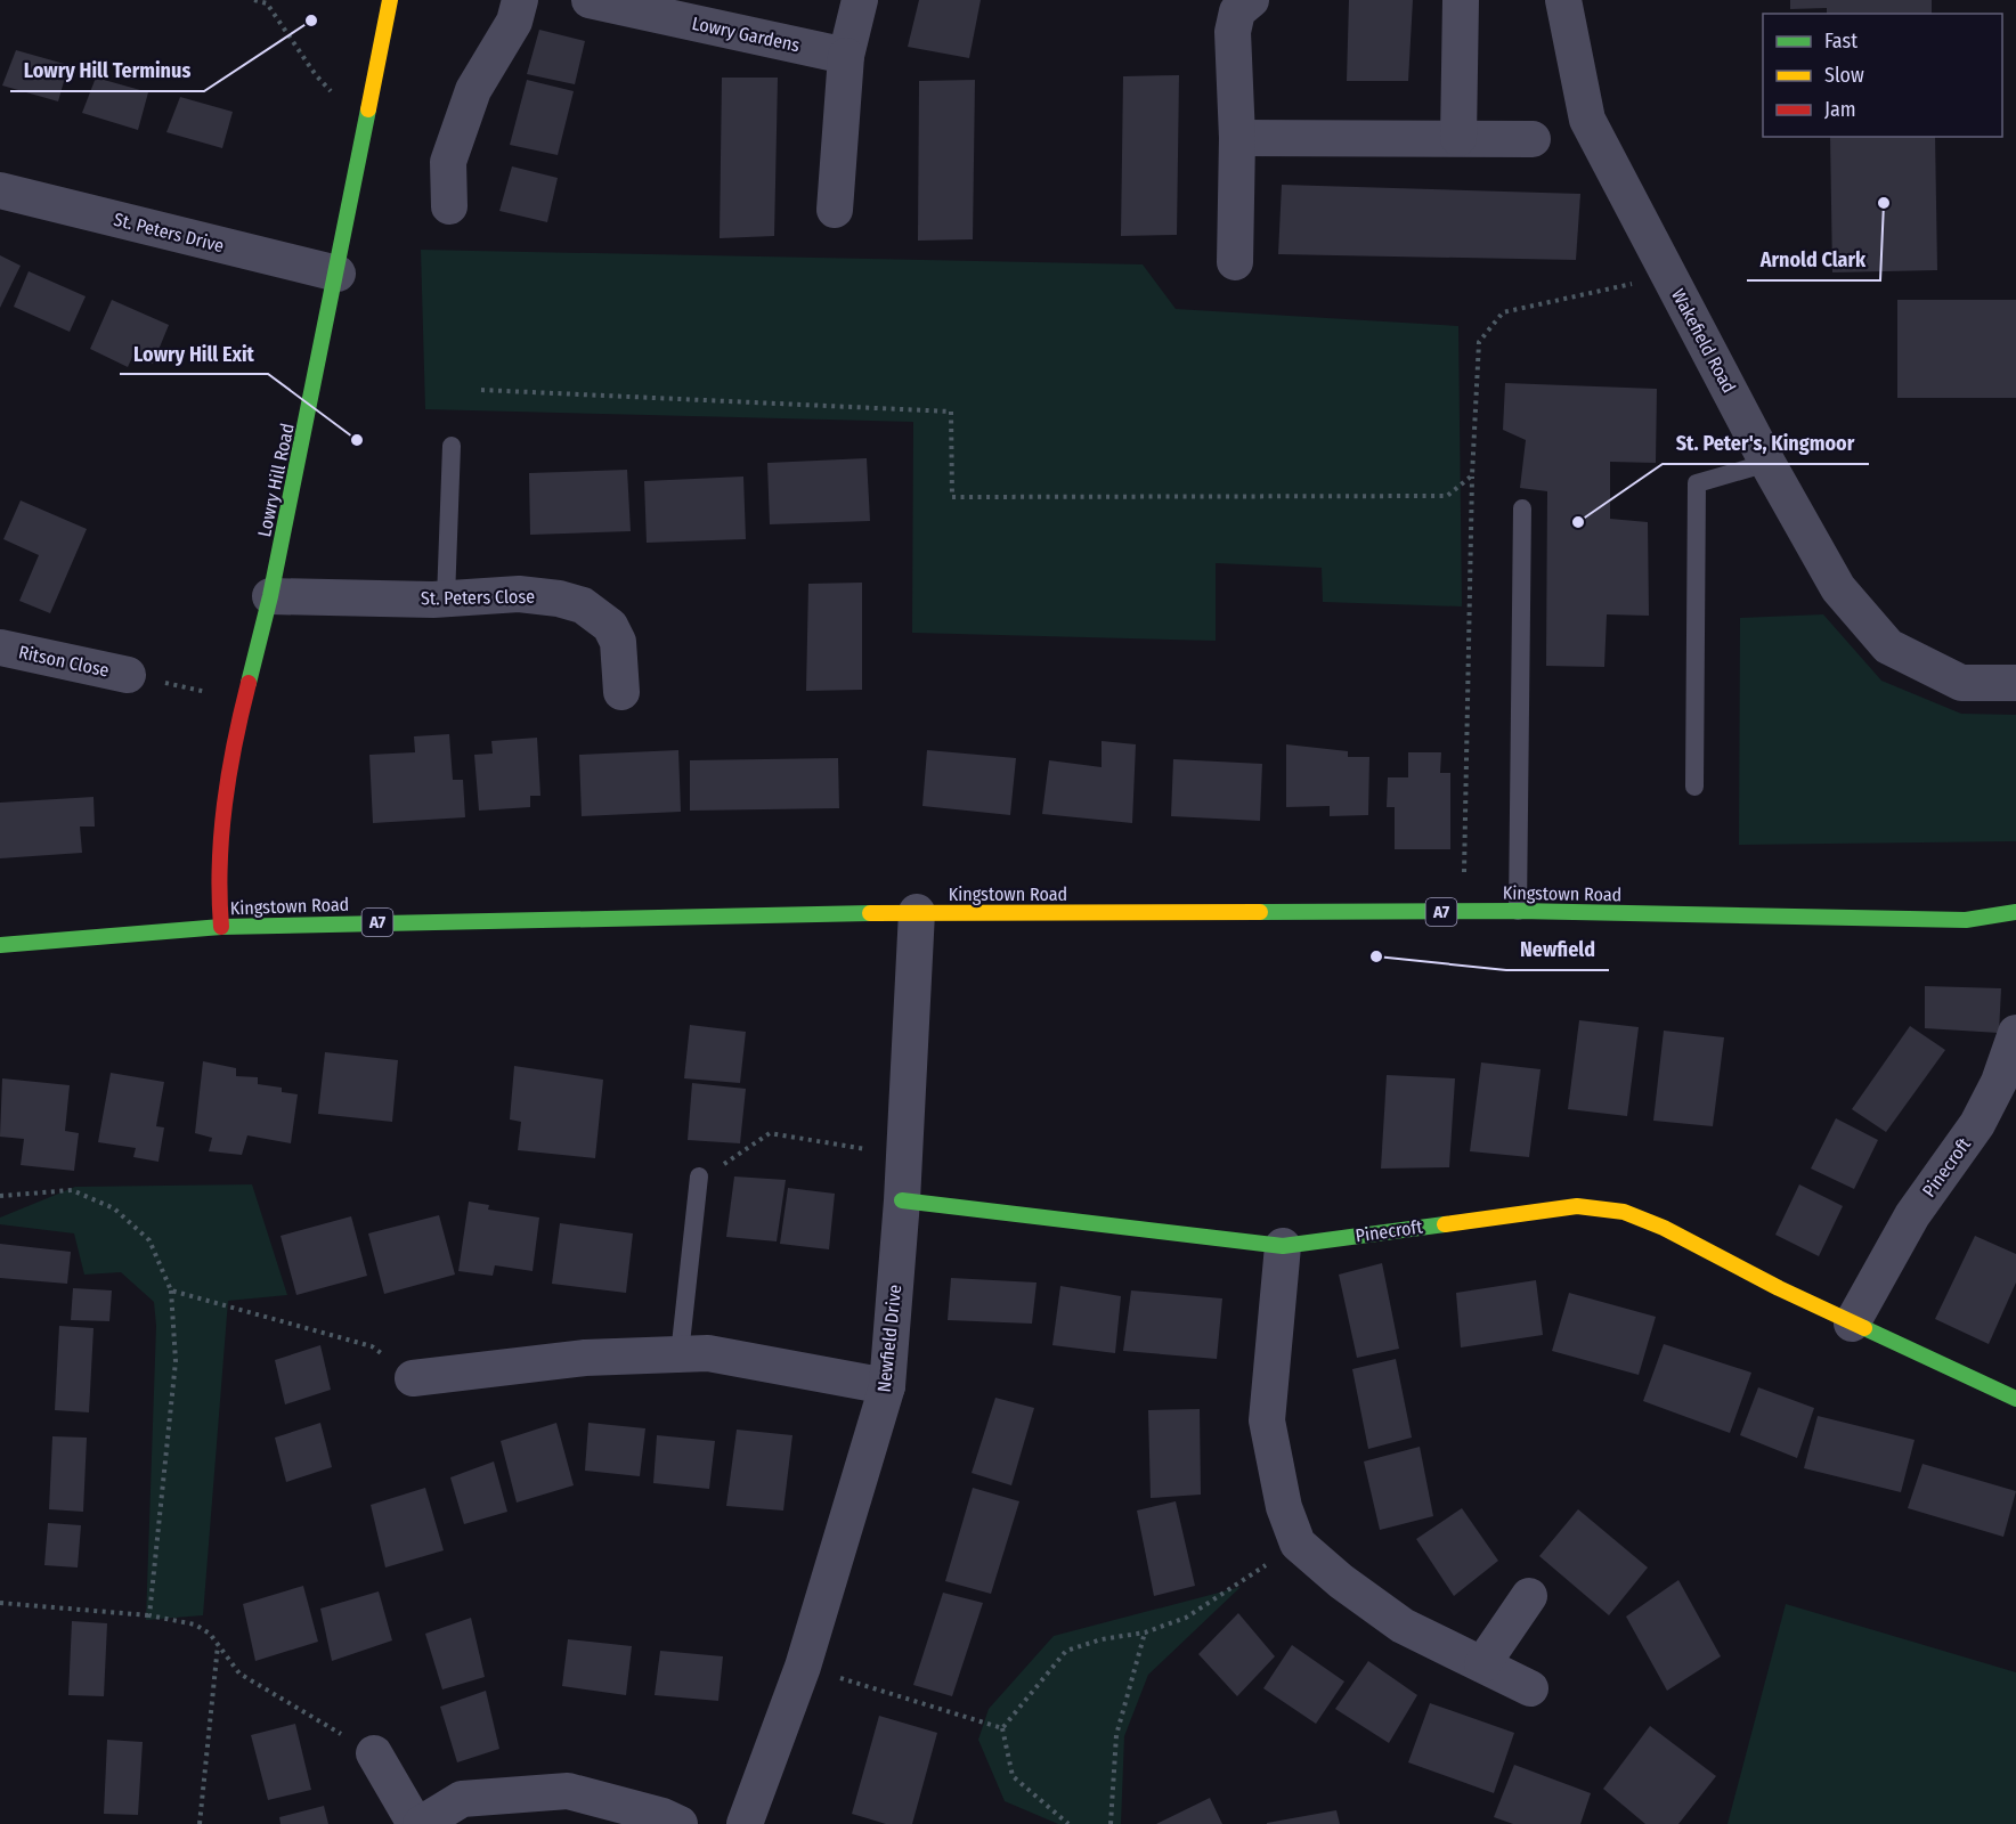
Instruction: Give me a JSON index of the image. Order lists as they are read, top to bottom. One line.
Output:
{"streets":{"street":["Lowry Gardens","St. Peters Drive","Wakefield Road","Lowry Hill Road","St. Peters Close","Ritson Close","Kingstown Road","A7","Pinecroft","Newfield Drive"]},"crossings":[["St. Peters Drive","Lowry Hill Road"],["Lowry Hill Road","St. Peters Close"],["Lowry Hill Road","Kingstown Road"],["Kingstown Road","Newfield Drive"],["Pinecroft","Newfield Drive"]],"places":["Lowry Hill Terminus","Arnold Clark","Lowry Hill Exit","St. Peter's, Kingmoor","Newfield"],"legend":["Fast","Slow","Jam"]}
